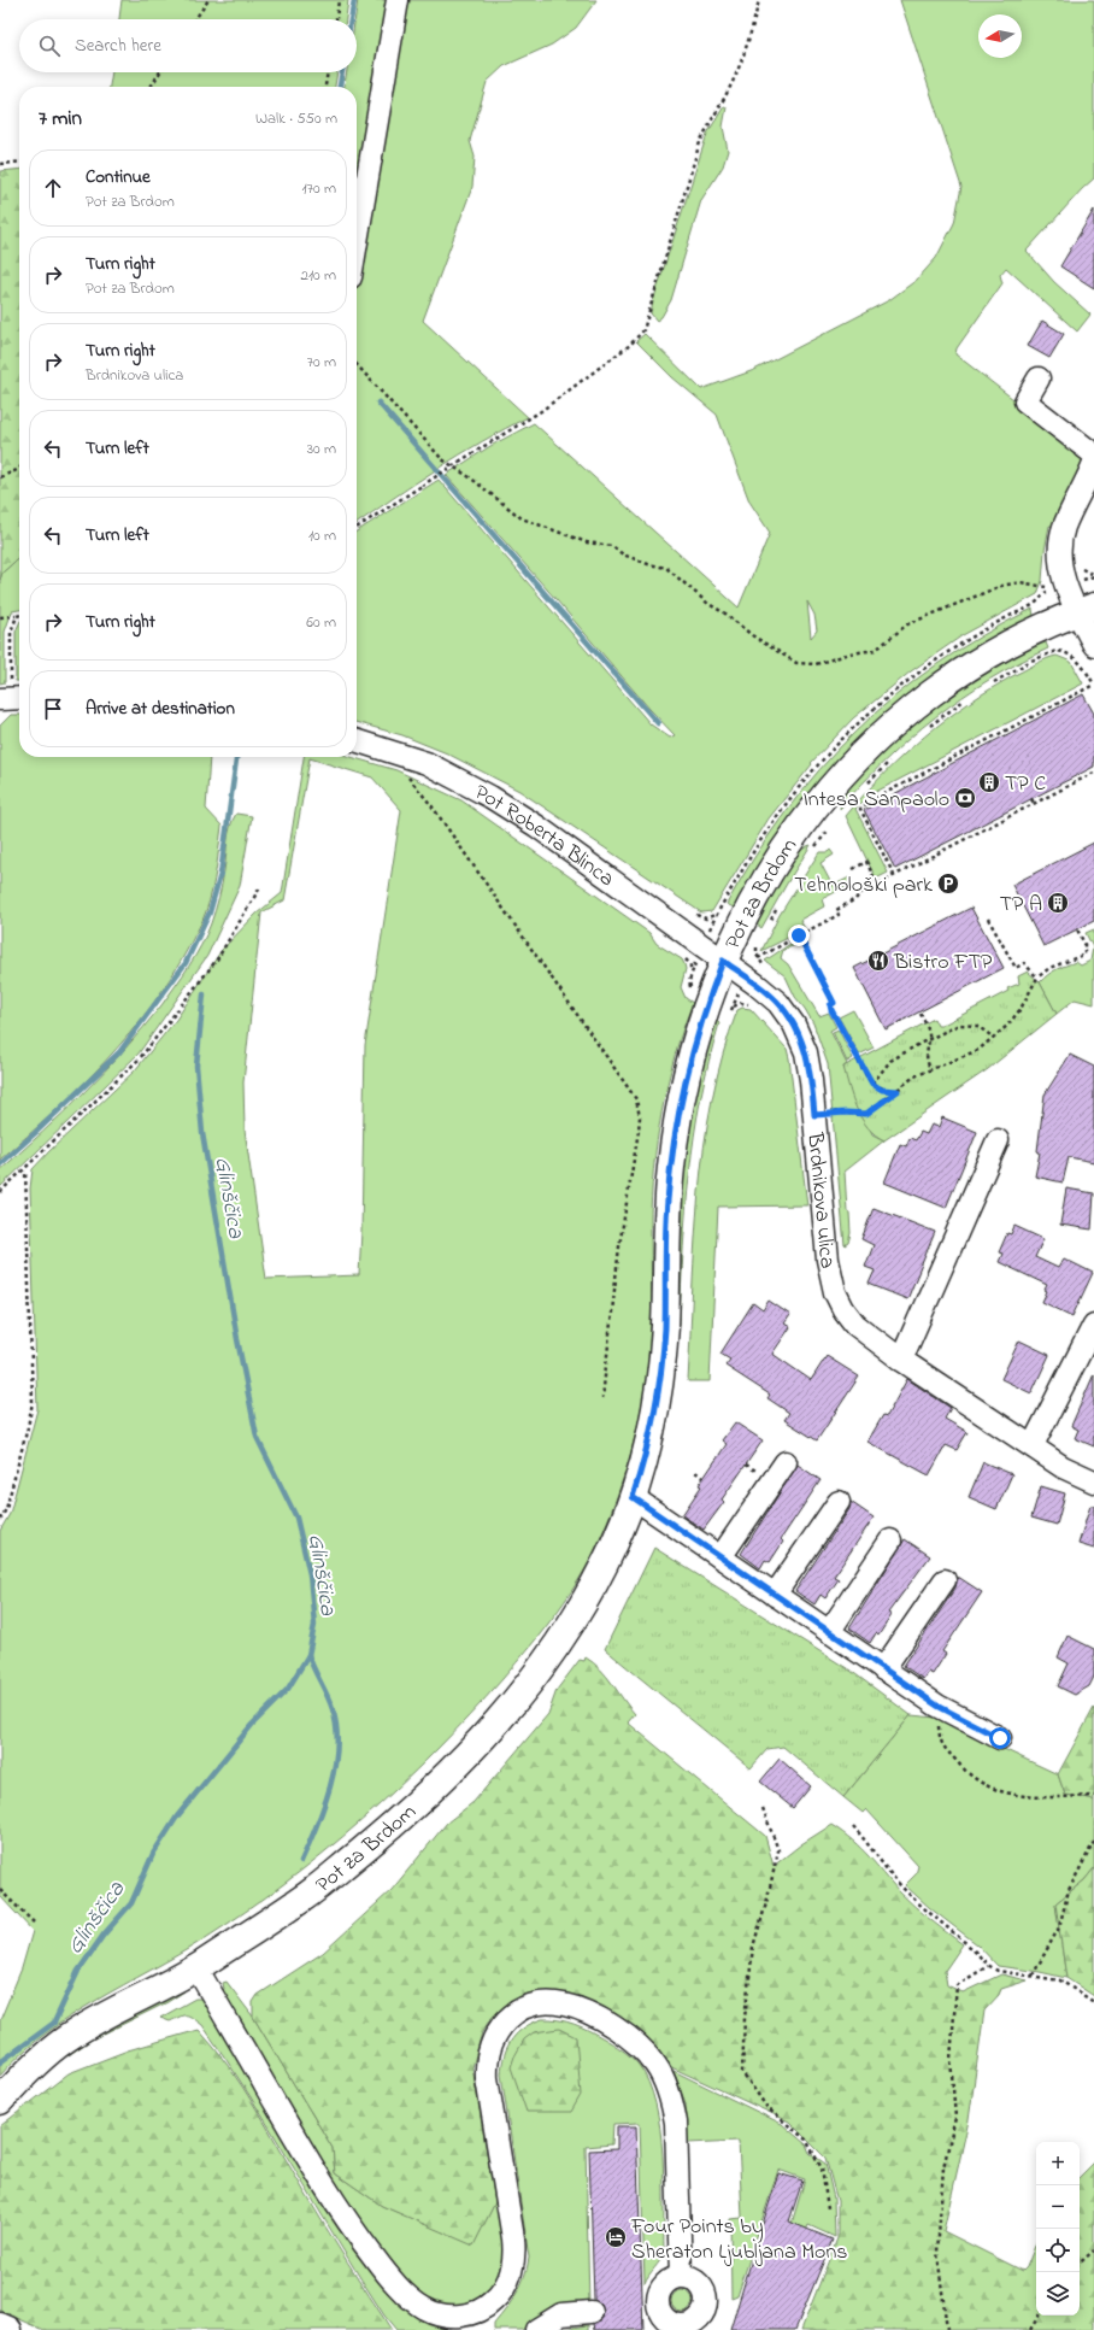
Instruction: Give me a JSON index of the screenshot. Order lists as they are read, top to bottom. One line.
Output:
{"streets":{"main road":["Pot za Brdom"],"street":["Pot Roberta Blinca","Brdnikova ulica"]},"crossings":[["Pot Roberta Blinca","Pot za Brdom"],["Pot Roberta Blinca","Brdnikova ulica"],["Pot za Brdom","Brdnikova ulica"]],"water":["Glinščica"],"places":{"building":["TP C","TP A"],"bank":["Intesa Sanpaolo"],"parking":["Tehnološki park"],"restaurant":["Bistro FTP"],"hotel":["Four Points by Sheraton Ljubljana Mons"]},"north":"left","page":{"search":"Search here","heading":["7 min","Walk · 550 m"],"list":[["Continue","Pot za Brdom","170 m"],["Turn right","Pot za Brdom","210 m"],["Turn right","Brdnikova ulica","70 m"],["Turn left","30 m"],["Turn left","10 m"],["Turn right","60 m"],"Arrive at destination"],"map_buttons":["+","−"]}}
